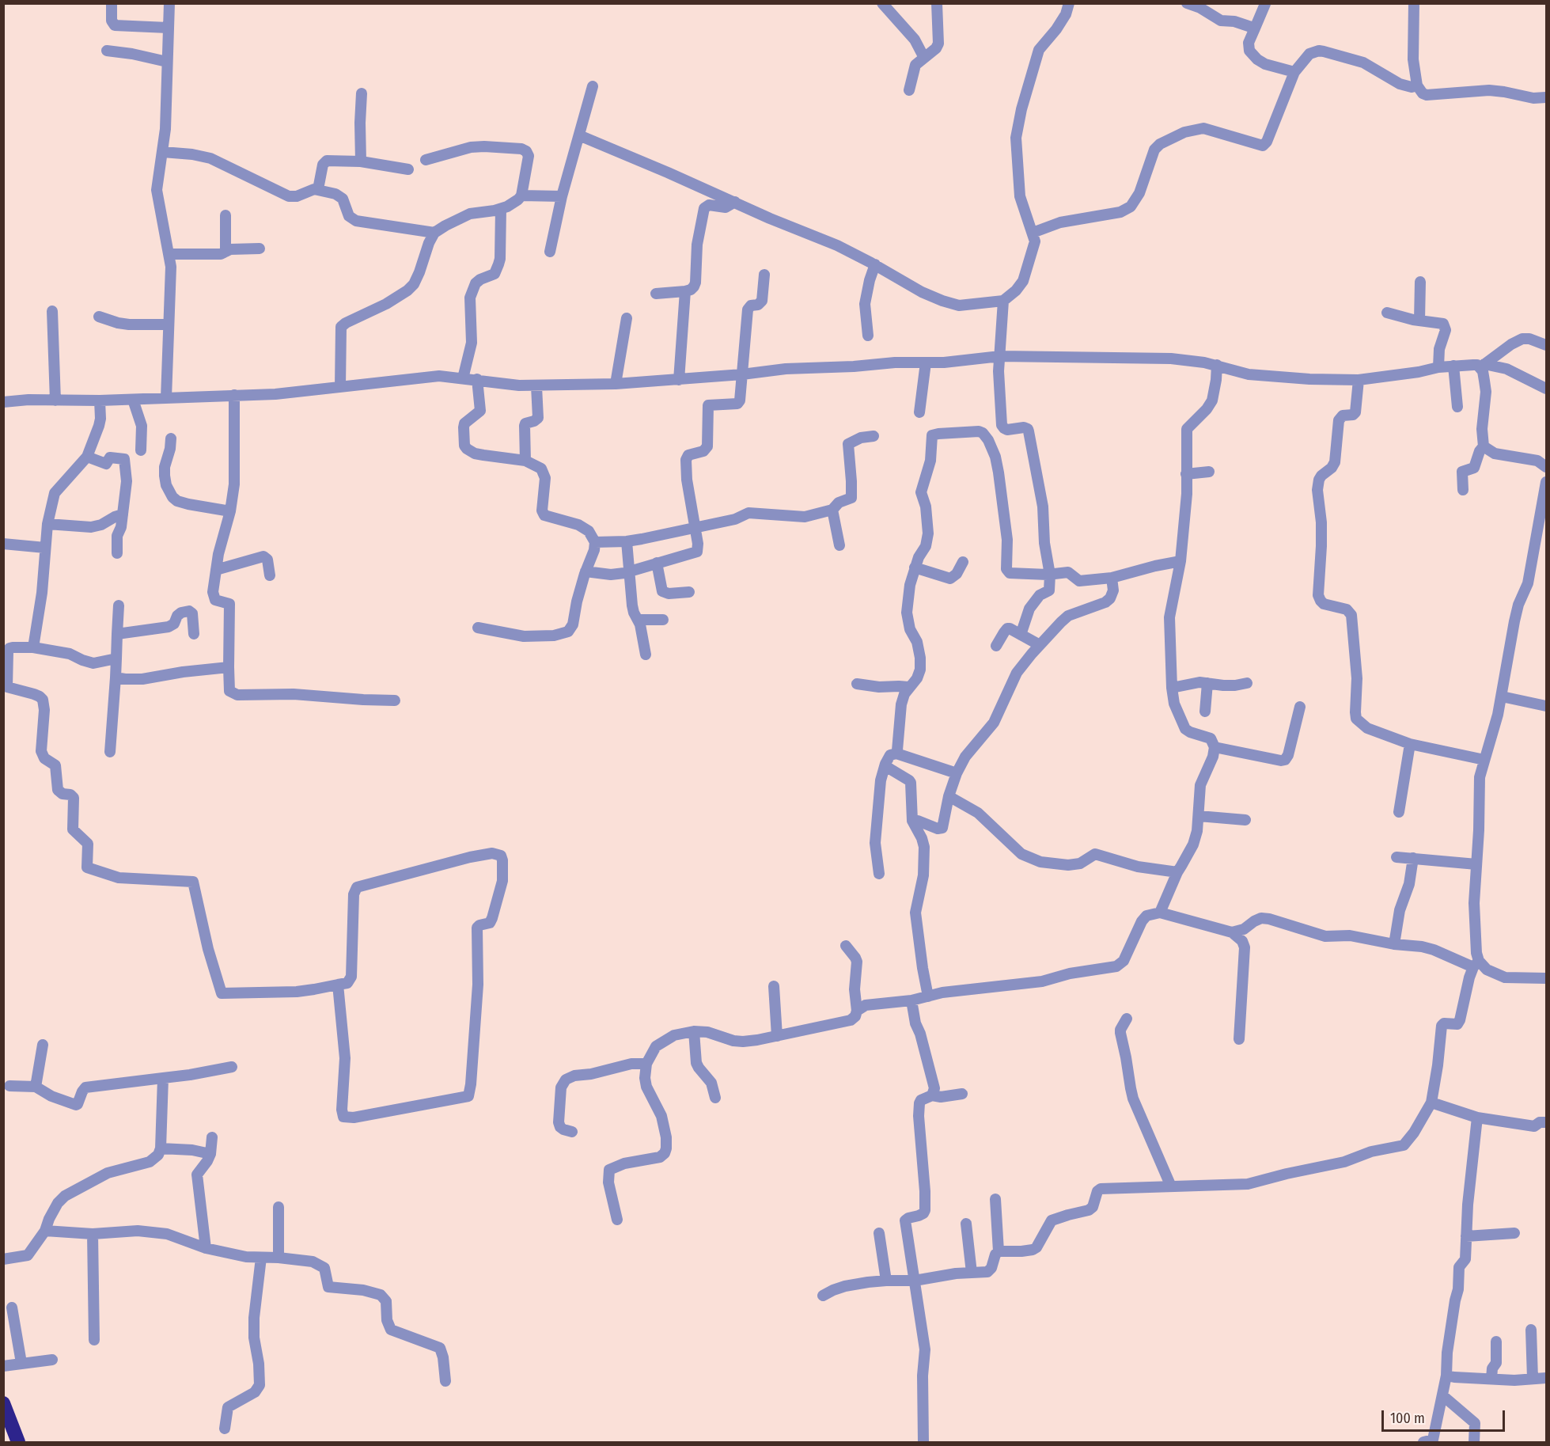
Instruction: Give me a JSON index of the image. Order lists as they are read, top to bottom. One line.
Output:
{"scale_bar":"100 m"}
